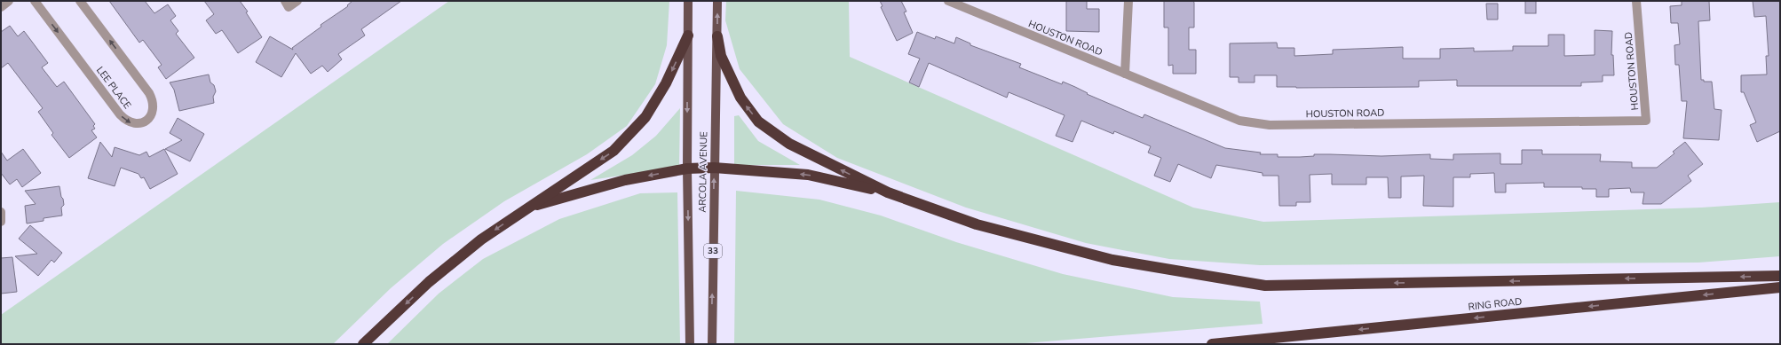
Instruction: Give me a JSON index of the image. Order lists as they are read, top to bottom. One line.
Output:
{"streets":{"highway":["RING ROAD"],"main road":["ARCOLA AVENUE","33"],"street":["HOUSTON ROAD","LEE PLACE"]}}
